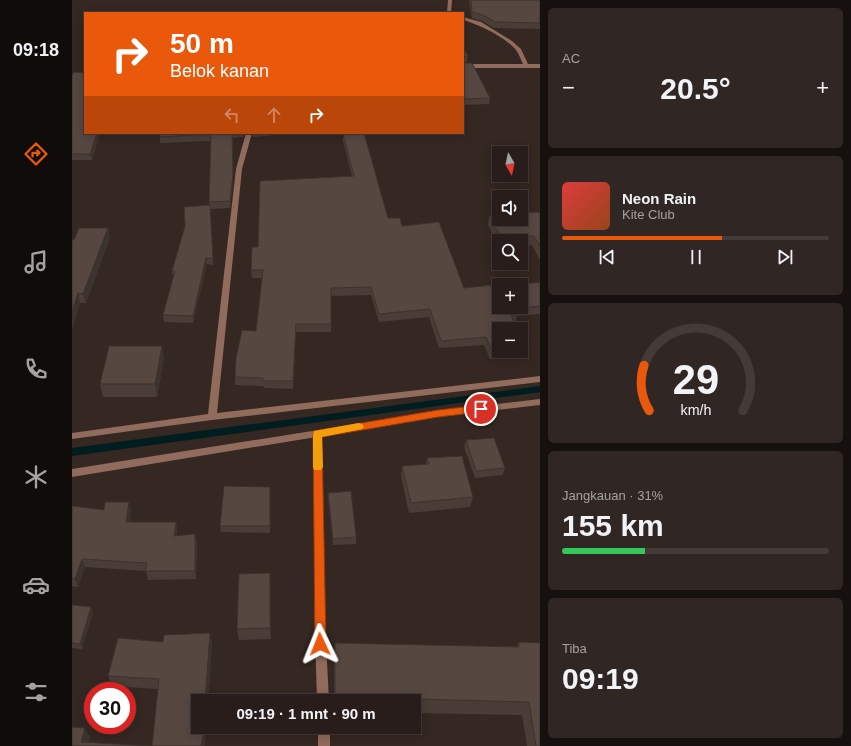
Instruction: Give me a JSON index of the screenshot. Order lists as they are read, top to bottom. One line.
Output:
{"north":"bottom","page":{"tabs":"09:18","tile":["AC",["Jangkauan · 31%","155 km"],["Tiba","09:19"]],"turn":["50 m","Belok kanan"],"heat":["−","20.5°","+"],"map_buttons":["+","−"],"song":["Neon Rain","Kite Club"],"limit":"30","trip":"09:19 · 1 mnt · 90 m","gauge":["29","km/h"]}}
